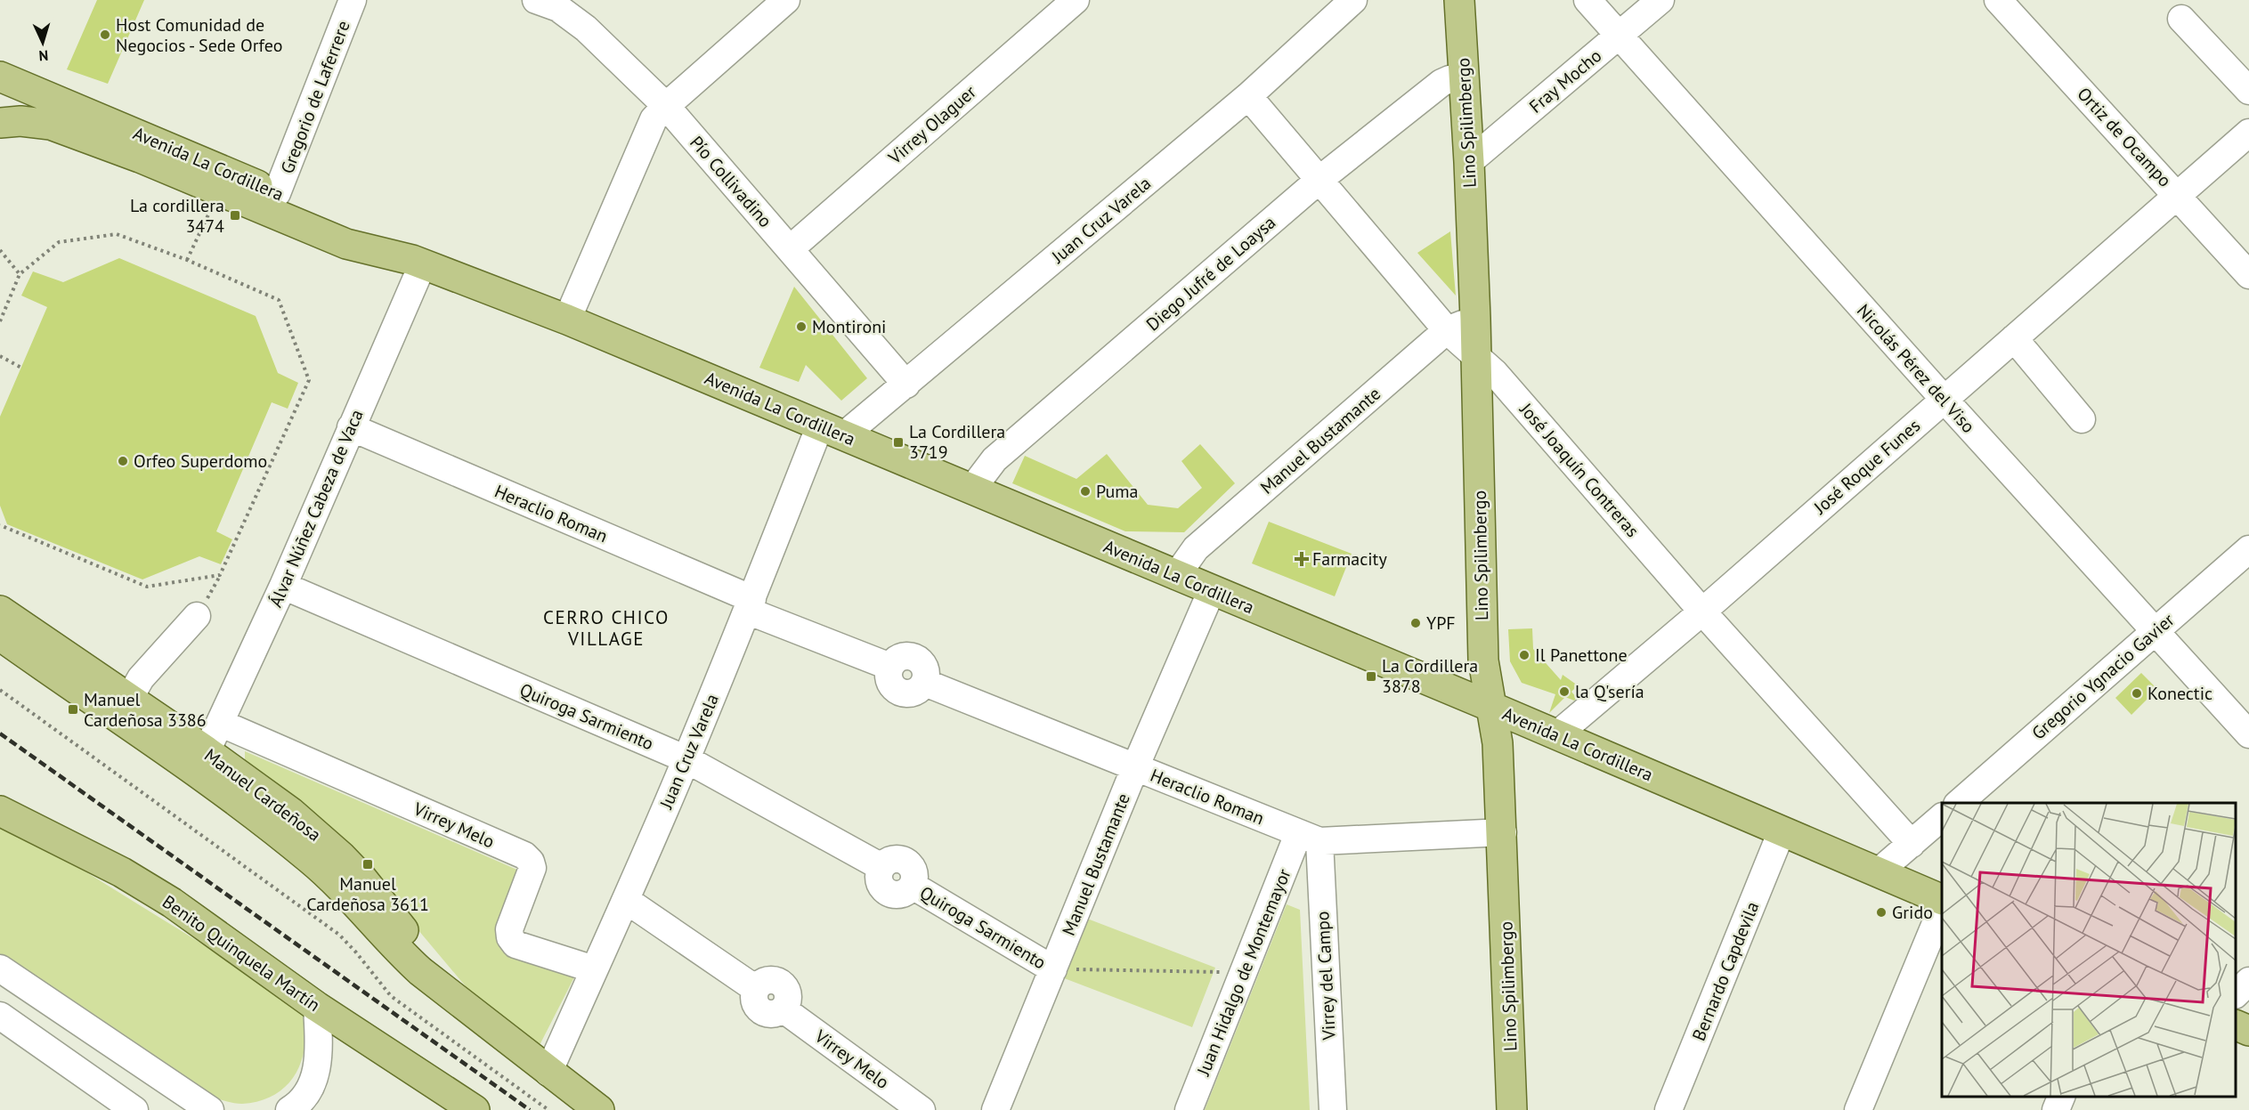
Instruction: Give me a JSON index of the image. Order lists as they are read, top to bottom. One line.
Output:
{"streets":{"main road":["Lino Spilimbergo","Avenida La Cordillera","Manuel Cardeñosa","Benito Quinquela Martín"],"street":["Fray Mocho","Gregorio de Laferrere","Virrey Olaguer","Ortiz de Ocampo","Pío Collivadino","Juan Cruz Varela","Diego Jufré de Loaysa","Nicolás Pérez del Viso","Manuel Bustamante","José Roque Funes","José Joaquín Contreras","Álvar Núñez Cabeza de Vaca","Heraclio Roman","Gregorio Ygnacio Gavier","Quiroga Sarmiento","Virrey Melo","Bernardo Capdevila","Juan Hidalgo de Montemayor","Virrey del Campo"]},"crossings":[["Fray Mocho","Lino Spilimbergo"],["Fray Mocho","Nicolás Pérez del Viso"],["Gregorio de Laferrere","Avenida La Cordillera"],["Lino Spilimbergo","Avenida La Cordillera"],["Lino Spilimbergo","Diego Jufré de Loaysa"],["Lino Spilimbergo","Manuel Bustamante"],["Lino Spilimbergo","José Joaquín Contreras"],["Lino Spilimbergo","Heraclio Roman"],["Virrey Olaguer","Pío Collivadino"],["Ortiz de Ocampo","José Roque Funes"],["Avenida La Cordillera","Juan Cruz Varela"],["Avenida La Cordillera","Diego Jufré de Loaysa"],["Avenida La Cordillera","Manuel Bustamante"],["Avenida La Cordillera","José Roque Funes"],["Avenida La Cordillera","Álvar Núñez Cabeza de Vaca"],["Avenida La Cordillera","Bernardo Capdevila"],["Pío Collivadino","Juan Cruz Varela"],["Juan Cruz Varela","José Joaquín Contreras"],["Juan Cruz Varela","Heraclio Roman"],["Juan Cruz Varela","Quiroga Sarmiento"],["Juan Cruz Varela","Manuel Cardeñosa"],["Juan Cruz Varela","Virrey Melo"],["Diego Jufré de Loaysa","José Joaquín Contreras"],["Nicolás Pérez del Viso","José Roque Funes"],["Nicolás Pérez del Viso","Gregorio Ygnacio Gavier"],["Manuel Bustamante","José Joaquín Contreras"],["Manuel Bustamante","Heraclio Roman"],["Manuel Bustamante","Quiroga Sarmiento"],["José Roque Funes","José Joaquín Contreras"],["Álvar Núñez Cabeza de Vaca","Heraclio Roman"],["Álvar Núñez Cabeza de Vaca","Quiroga Sarmiento"],["Álvar Núñez Cabeza de Vaca","Manuel Cardeñosa"],["Álvar Núñez Cabeza de Vaca","Virrey Melo"],["Heraclio Roman","Juan Hidalgo de Montemayor"],["Heraclio Roman","Virrey del Campo"],["Juan Hidalgo de Montemayor","Virrey del Campo"]],"districts":["CERRO CHICO VILLAGE"],"places":{"other":["Host Comunidad de Negocios - Sede Orfeo","Montironi","Orfeo Superdomo","Puma","YPF","Il Panettone","la Q'sería","Konectic","Grido"],"transit":["La cordillera 3474","La Cordillera 3719","La Cordillera 3878","Manuel Cardeñosa 3386","Manuel Cardeñosa 3611"],"health":["Farmacity"]},"north":"bottom"}
